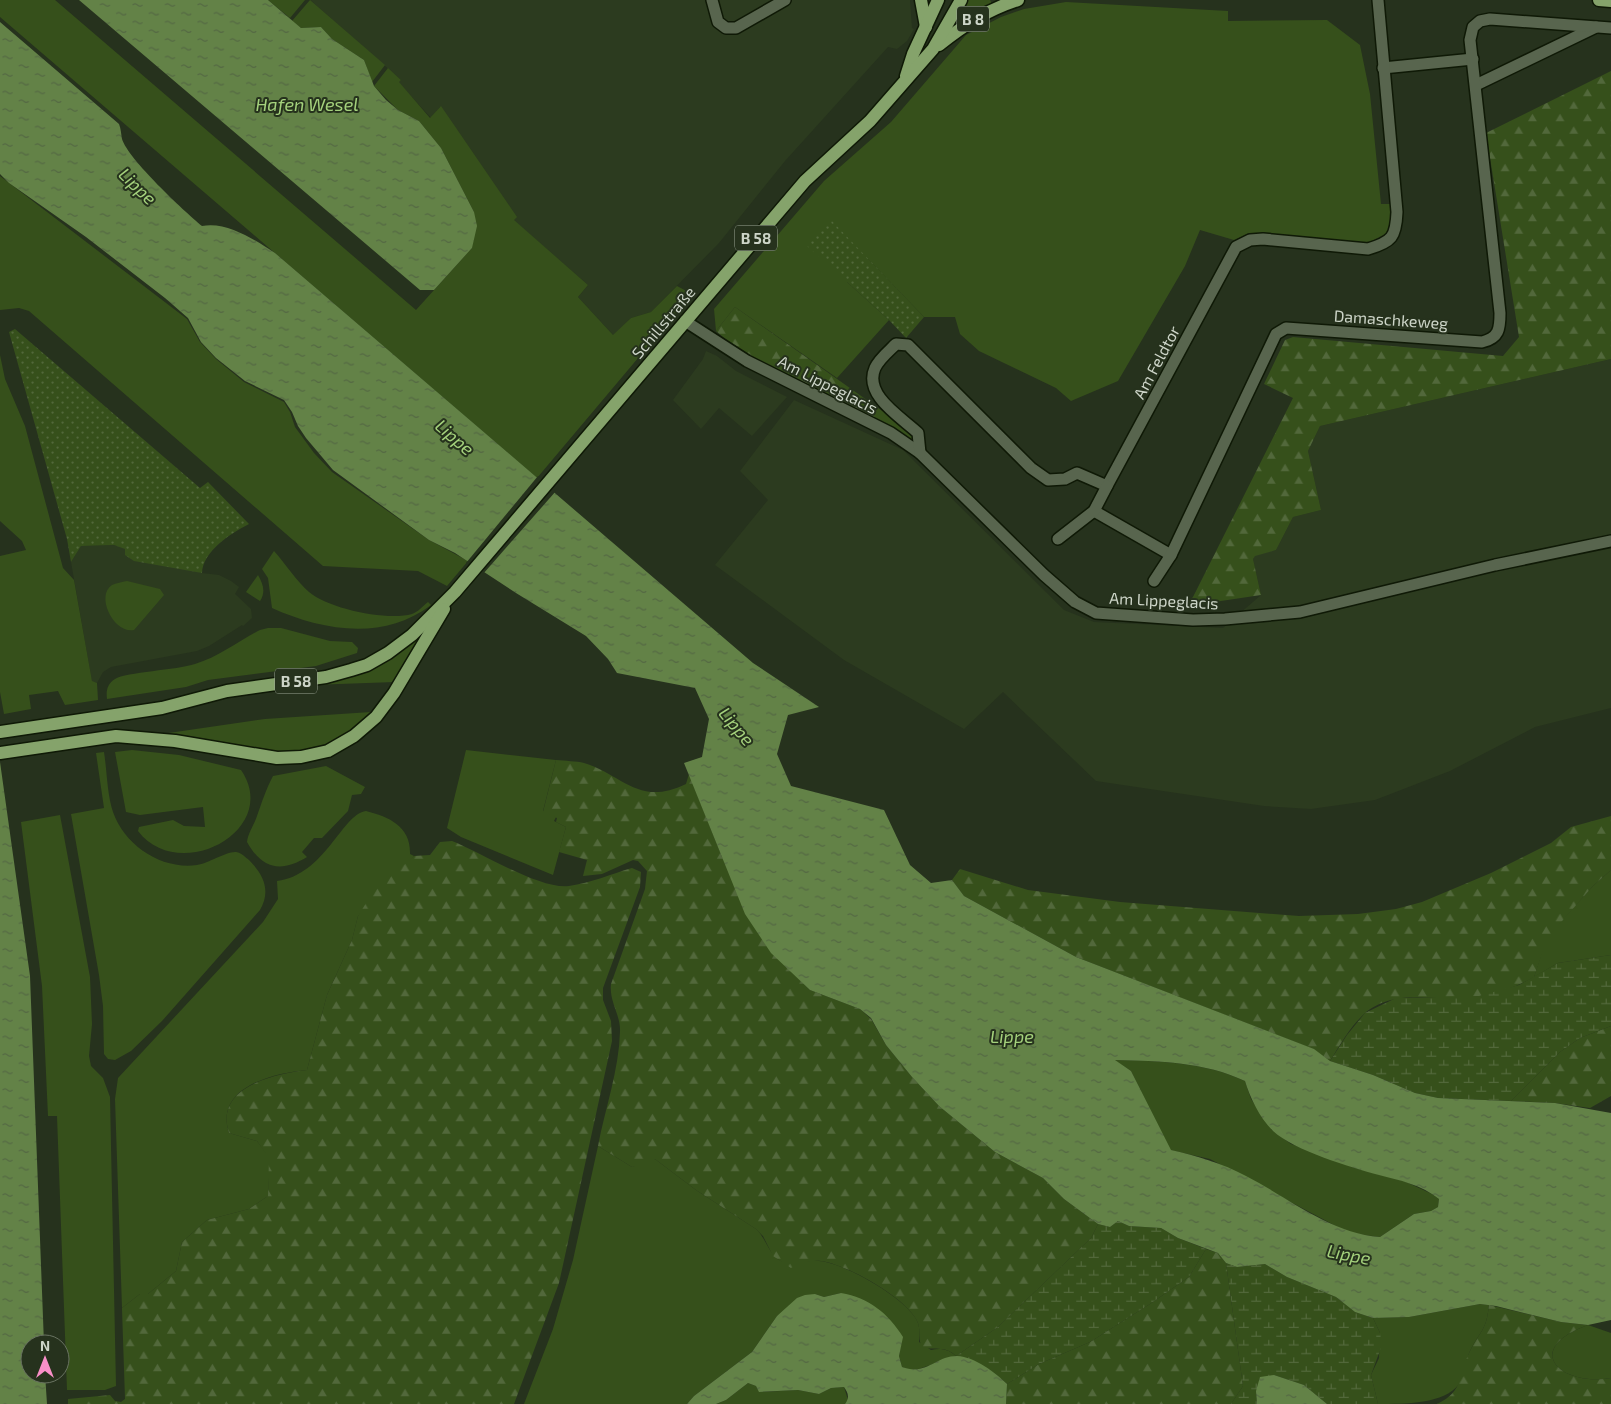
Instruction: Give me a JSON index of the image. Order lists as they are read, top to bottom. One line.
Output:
{"streets":{"main road":["B 8","B 58","Schillstraße"],"street":["Damaschkeweg","Am Feldtor","Am Lippeglacis"]},"crossings":[["B 8","Schillstraße"],["B 58","Schillstraße"],["Schillstraße","Am Lippeglacis"]],"water":["Hafen Wesel","Lippe"],"north":"top"}
